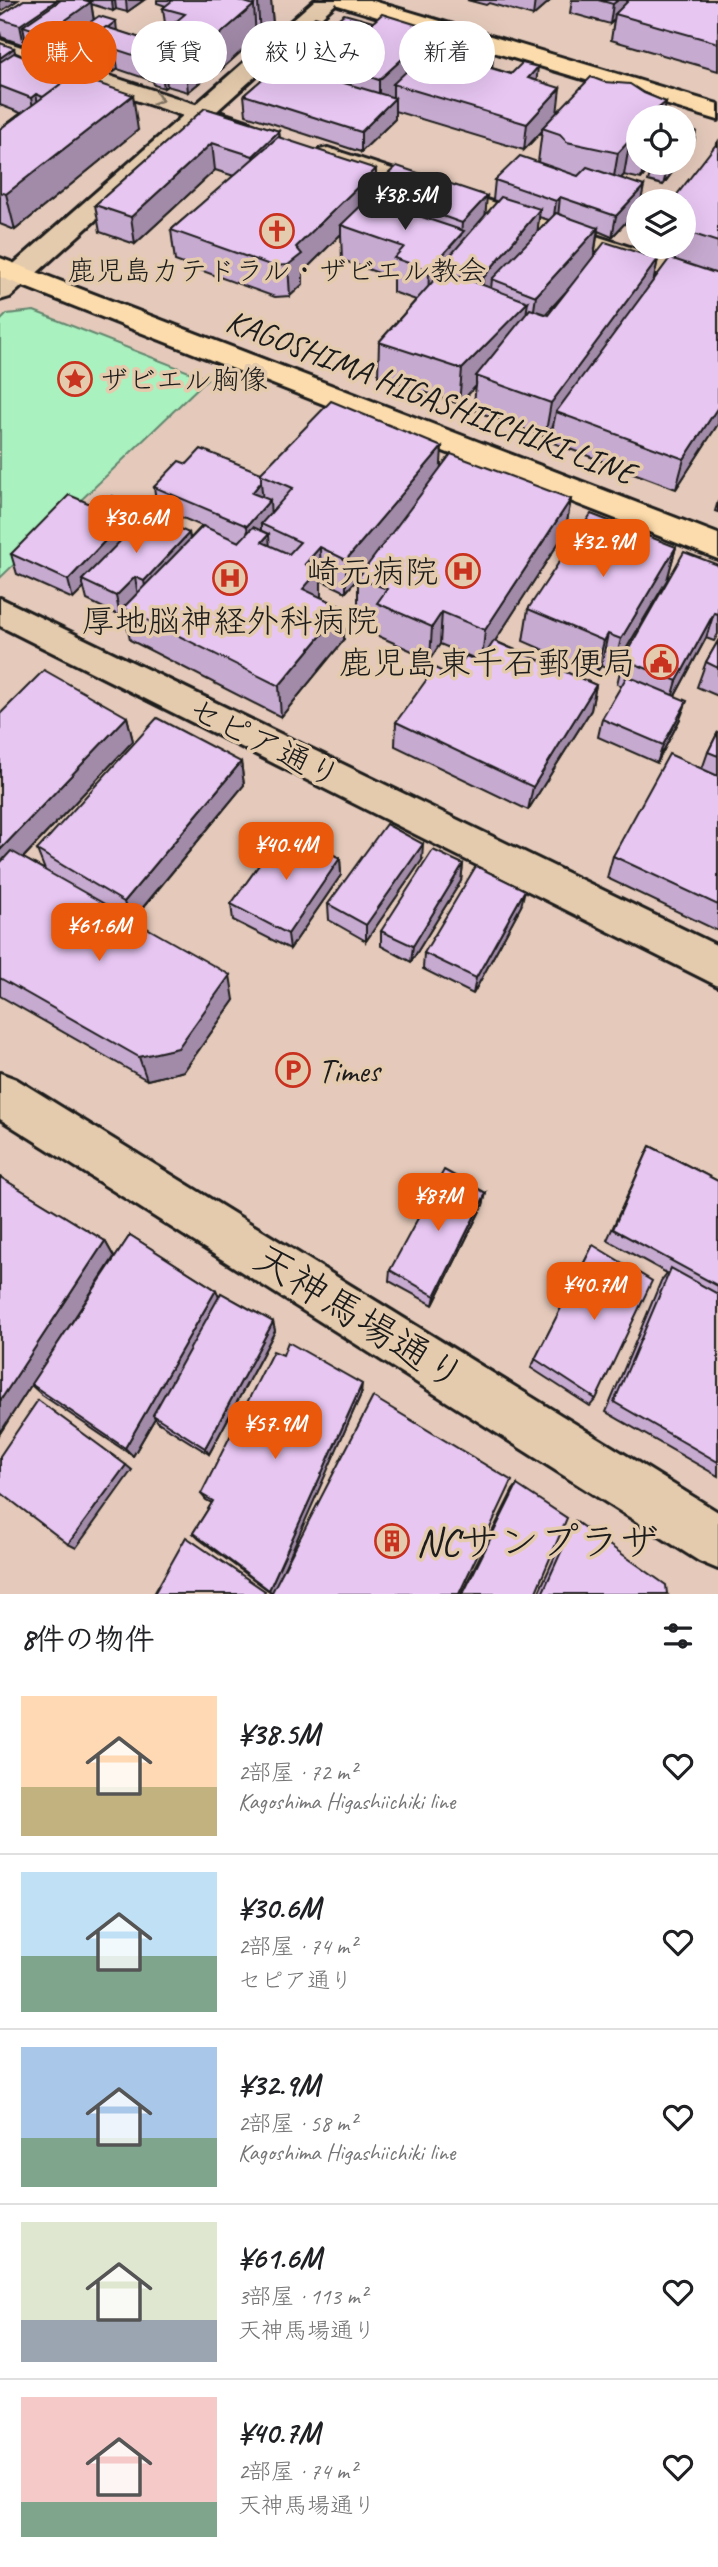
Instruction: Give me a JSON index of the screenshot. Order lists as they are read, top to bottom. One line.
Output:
{"streets":{"main road":["KAGOSHIMA HIGASHIICHIKI LINE"],"street":["セピア通り","天神馬場通り"]},"places":{"church":["鹿児島カテドラル・ザビエル教会"],"place":["ザビエル胸像"],"hospital":["崎元病院","厚地脳神経外科病院"],"public building":["鹿児島東千石郵便局"],"parking":["Times"],"building":["NCサンプラザ"]},"page":{"chip":["購入","賃貸","絞り込み","新着"],"price":["¥38.5M","¥30.6M","¥32.9M","¥40.4M","¥61.6M","¥87M","¥40.7M","¥57.9M"],"heading":"8件の物件","list":[{"name":"¥38.5M","note":"2部屋 · 72 m² · Kagoshima Higashiichiki line"},{"name":"¥30.6M","note":"2部屋 · 74 m² · セピア通り"},{"name":"¥32.9M","note":"2部屋 · 58 m² · Kagoshima Higashiichiki line"},{"name":"¥61.6M","note":"3部屋 · 113 m² · 天神馬場通り"},{"name":"¥40.7M","note":"2部屋 · 74 m² · 天神馬場通り"}]}}
